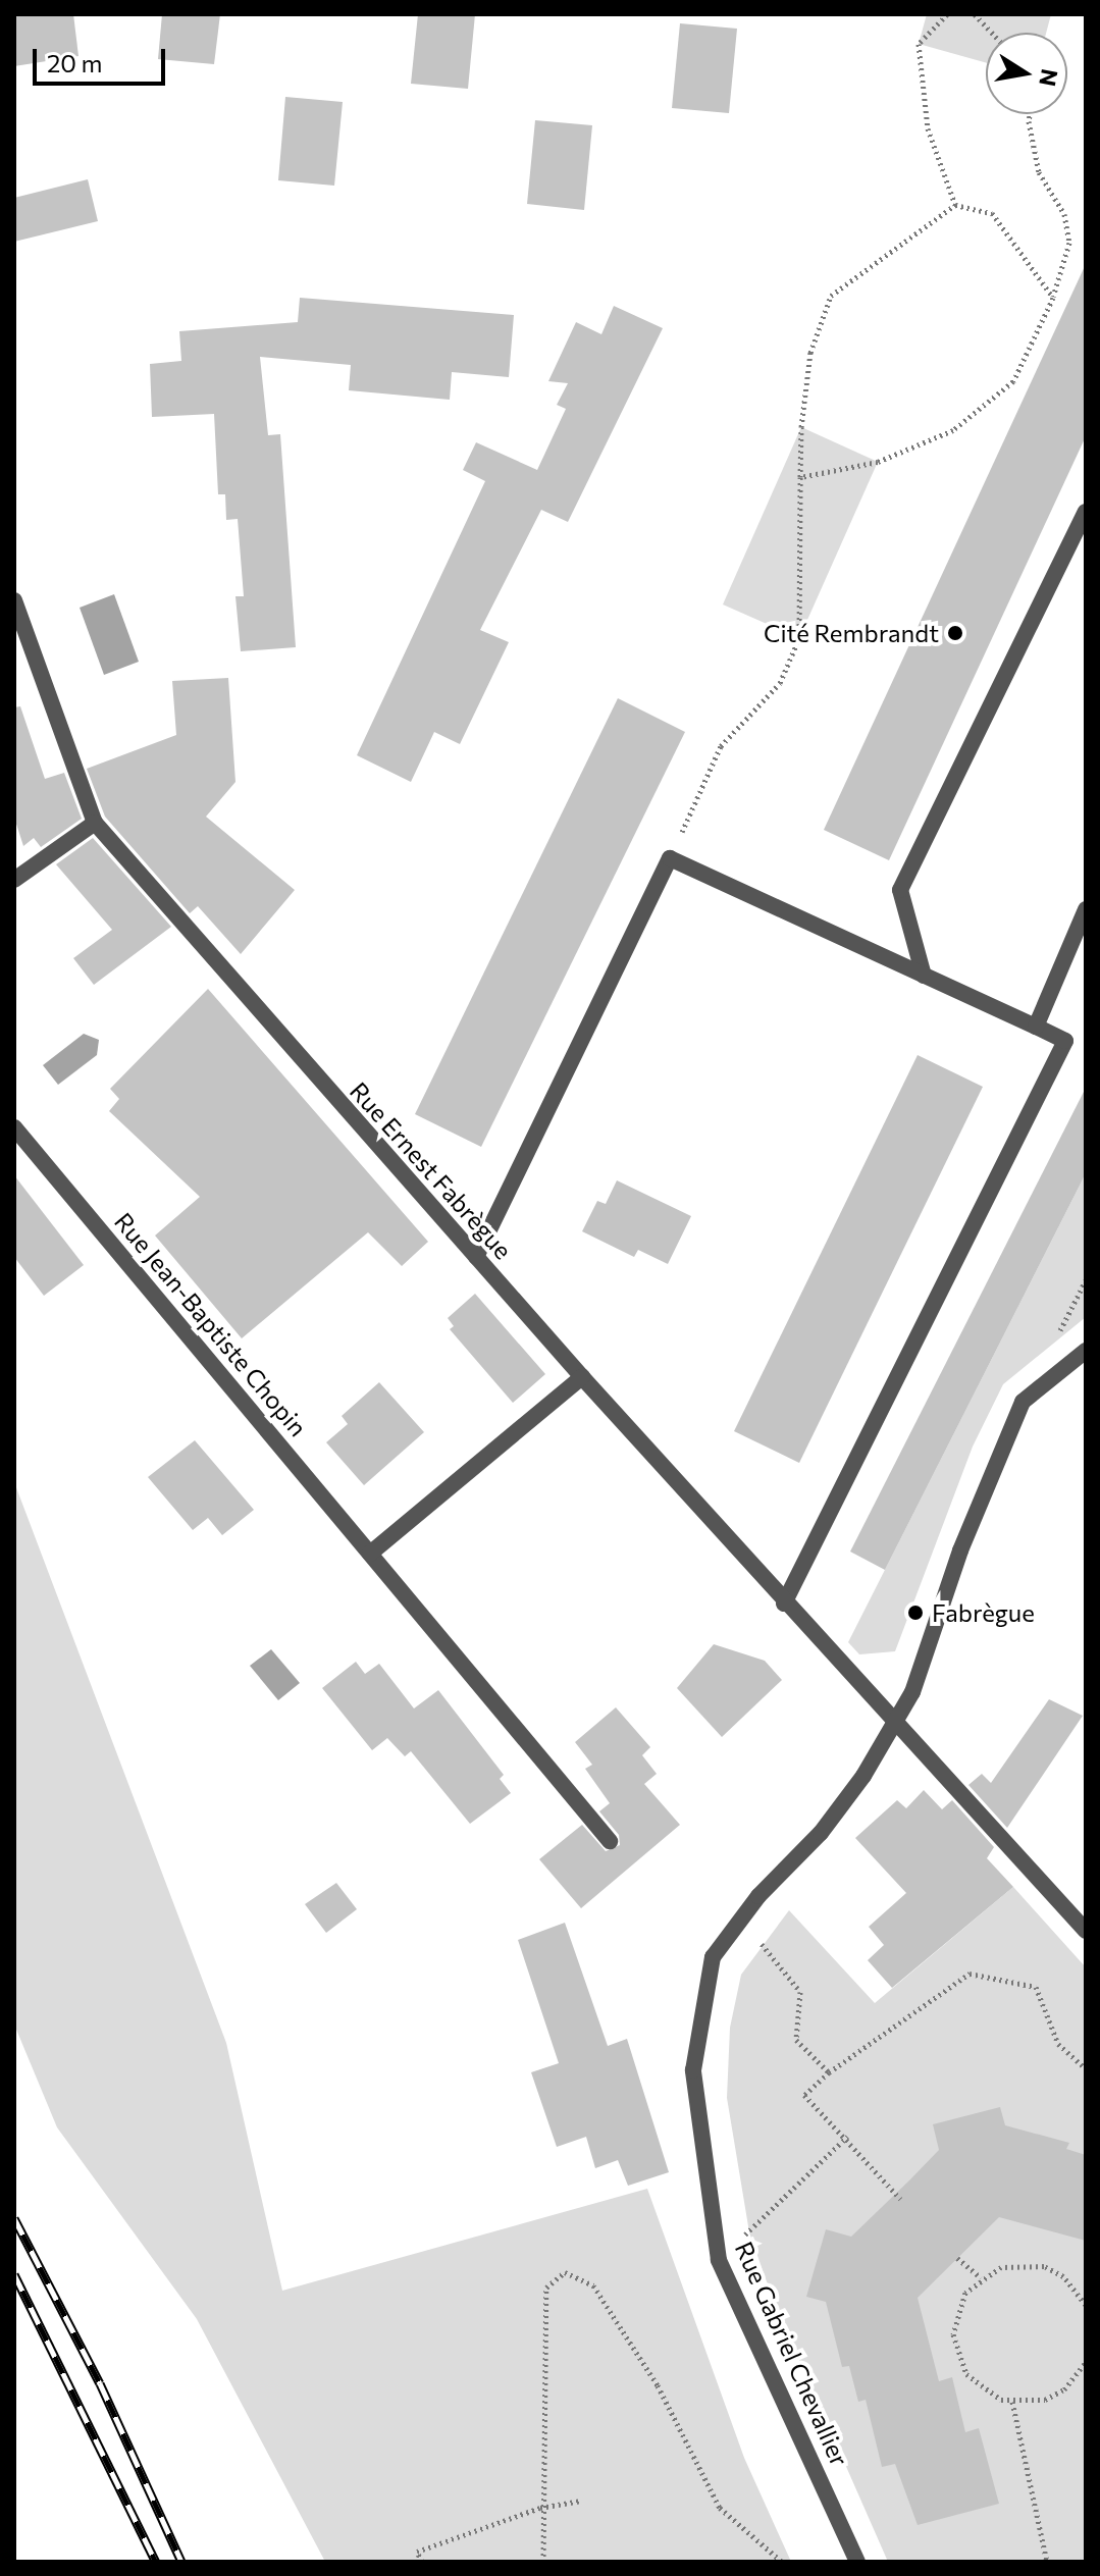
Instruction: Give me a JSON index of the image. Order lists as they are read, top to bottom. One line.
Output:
{"streets":{"street":["Rue Ernest Fabrègue","Rue Jean-Baptiste Chopin","Rue Gabriel Chevallier"]},"crossings":[["Rue Ernest Fabrègue","Rue Gabriel Chevallier"]],"places":["Cité Rembrandt","Fabrègue"],"scale_bar":"20 m","north":"right"}
